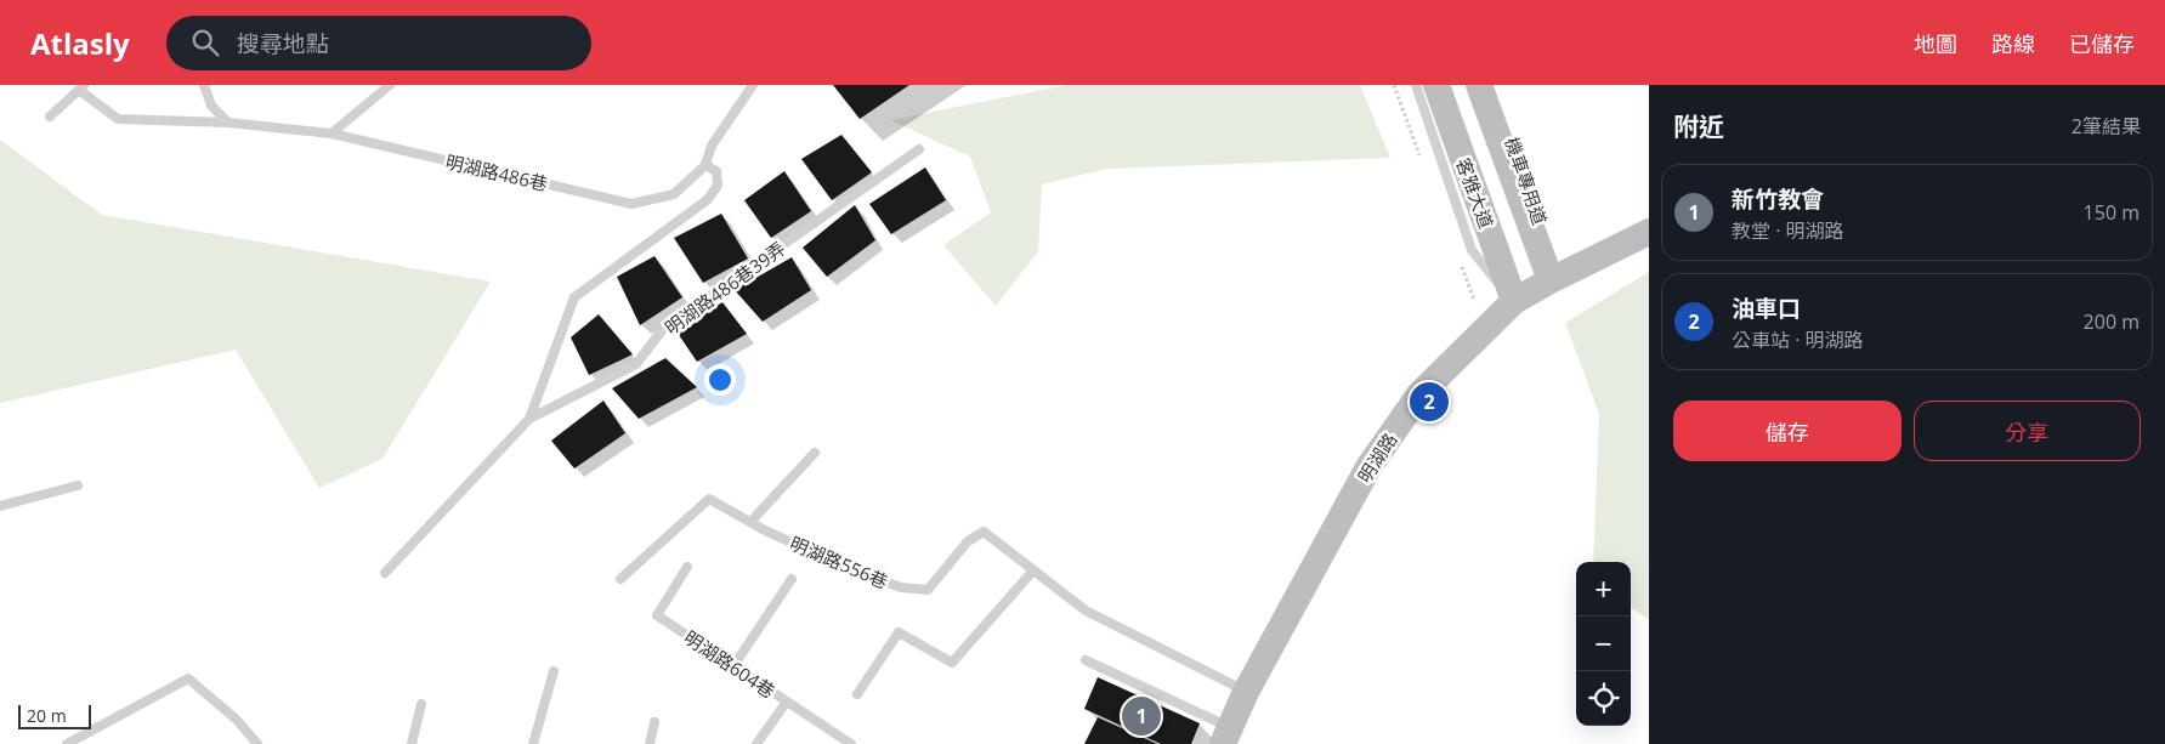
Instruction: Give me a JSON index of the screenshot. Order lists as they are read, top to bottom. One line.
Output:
{"streets":{"main road":["客雅大道","明湖路"],"lane":["明湖路486巷","機車專用道","明湖路486巷39弄","明湖路556巷","明湖路604巷"]},"crossings":[["明湖路486巷","明湖路486巷39弄"],["機車專用道","明湖路"],["客雅大道","明湖路"],["明湖路","明湖路556巷"]],"scale_bar":"20 m","page":{"header":"Atlasly","search":"搜尋地點","nav":["地圖","路線","已儲存"],"heading":["附近","2筆結果"],"list":[{"mark":"1","name":"新竹教會","note":"教堂 · 明湖路","value":"150 m"},{"mark":"2","name":"油車口","note":"公車站 · 明湖路","value":"200 m"}],"pins":["2","1"],"buttons":["儲存","分享"],"map_buttons":["+","−"],"scale":"20 m"}}
